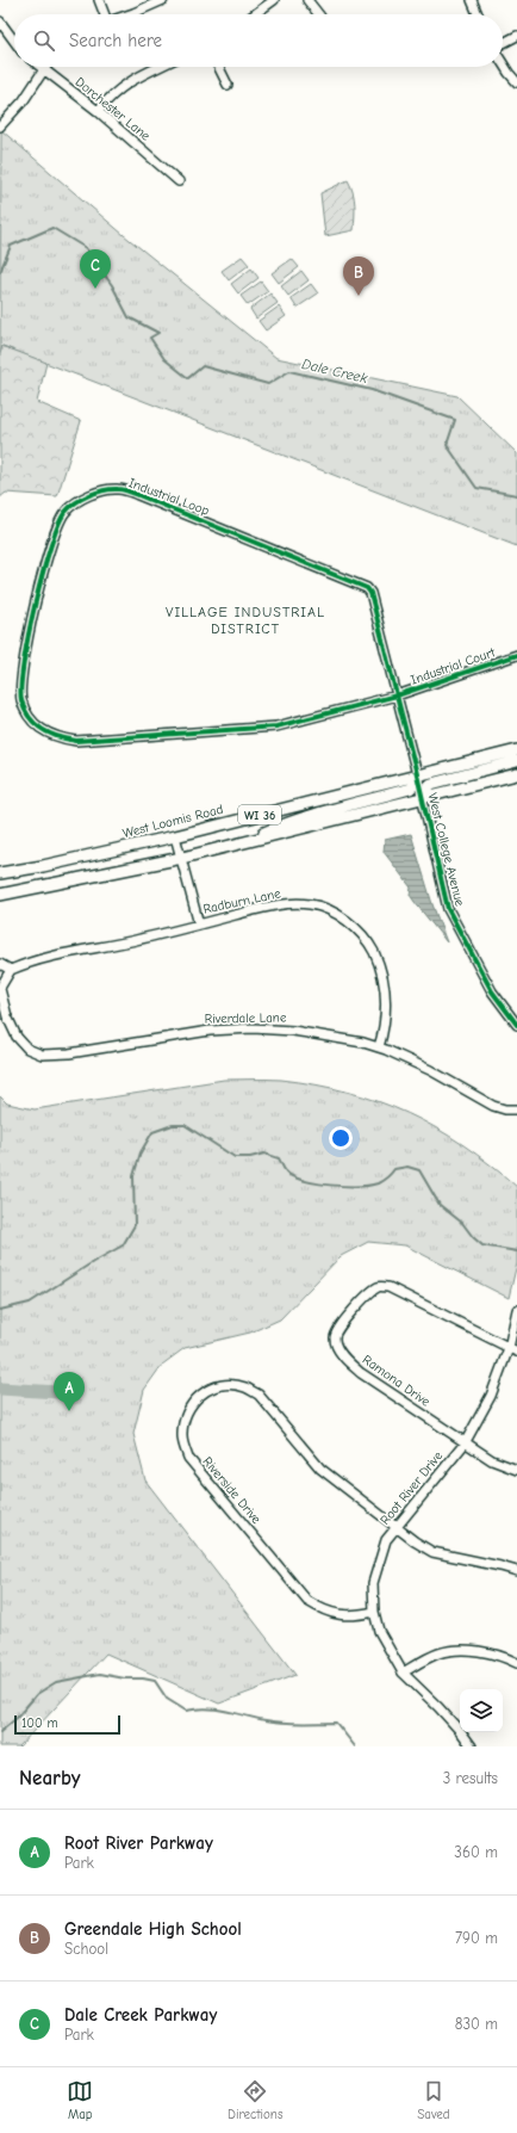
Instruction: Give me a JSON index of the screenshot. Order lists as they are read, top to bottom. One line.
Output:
{"streets":{"main road":["WI 36","West Loomis Road"],"street":["Dorchester Lane","Industrial Loop","Industrial Court","West College Avenue","Radburn Lane","Riverdale Lane","Ramona Drive","Root River Drive","Riverside Drive"]},"crossings":[["Industrial Loop","Industrial Court"],["Industrial Loop","West Loomis Road"],["Industrial Loop","West College Avenue"],["WI 36","West College Avenue"],["WI 36","Radburn Lane"],["West Loomis Road","West College Avenue"],["West Loomis Road","Radburn Lane"],["Radburn Lane","Riverdale Lane"],["Ramona Drive","Root River Drive"],["Root River Drive","Riverside Drive"]],"districts":["VILLAGE INDUSTRIAL DISTRICT"],"water":["Dale Creek"],"scale_bar":"100 m","page":{"search":"Search here","pins":["C","B","A"],"scale":"100 m","heading":["Nearby","3 results"],"list":[{"mark":"A","name":"Root River Parkway","note":"Park","value":"360 m"},{"mark":"B","name":"Greendale High School","note":"School","value":"790 m"},{"mark":"C","name":"Dale Creek Parkway","note":"Park","value":"830 m"}],"nav":["Map","Directions","Saved"]}}
